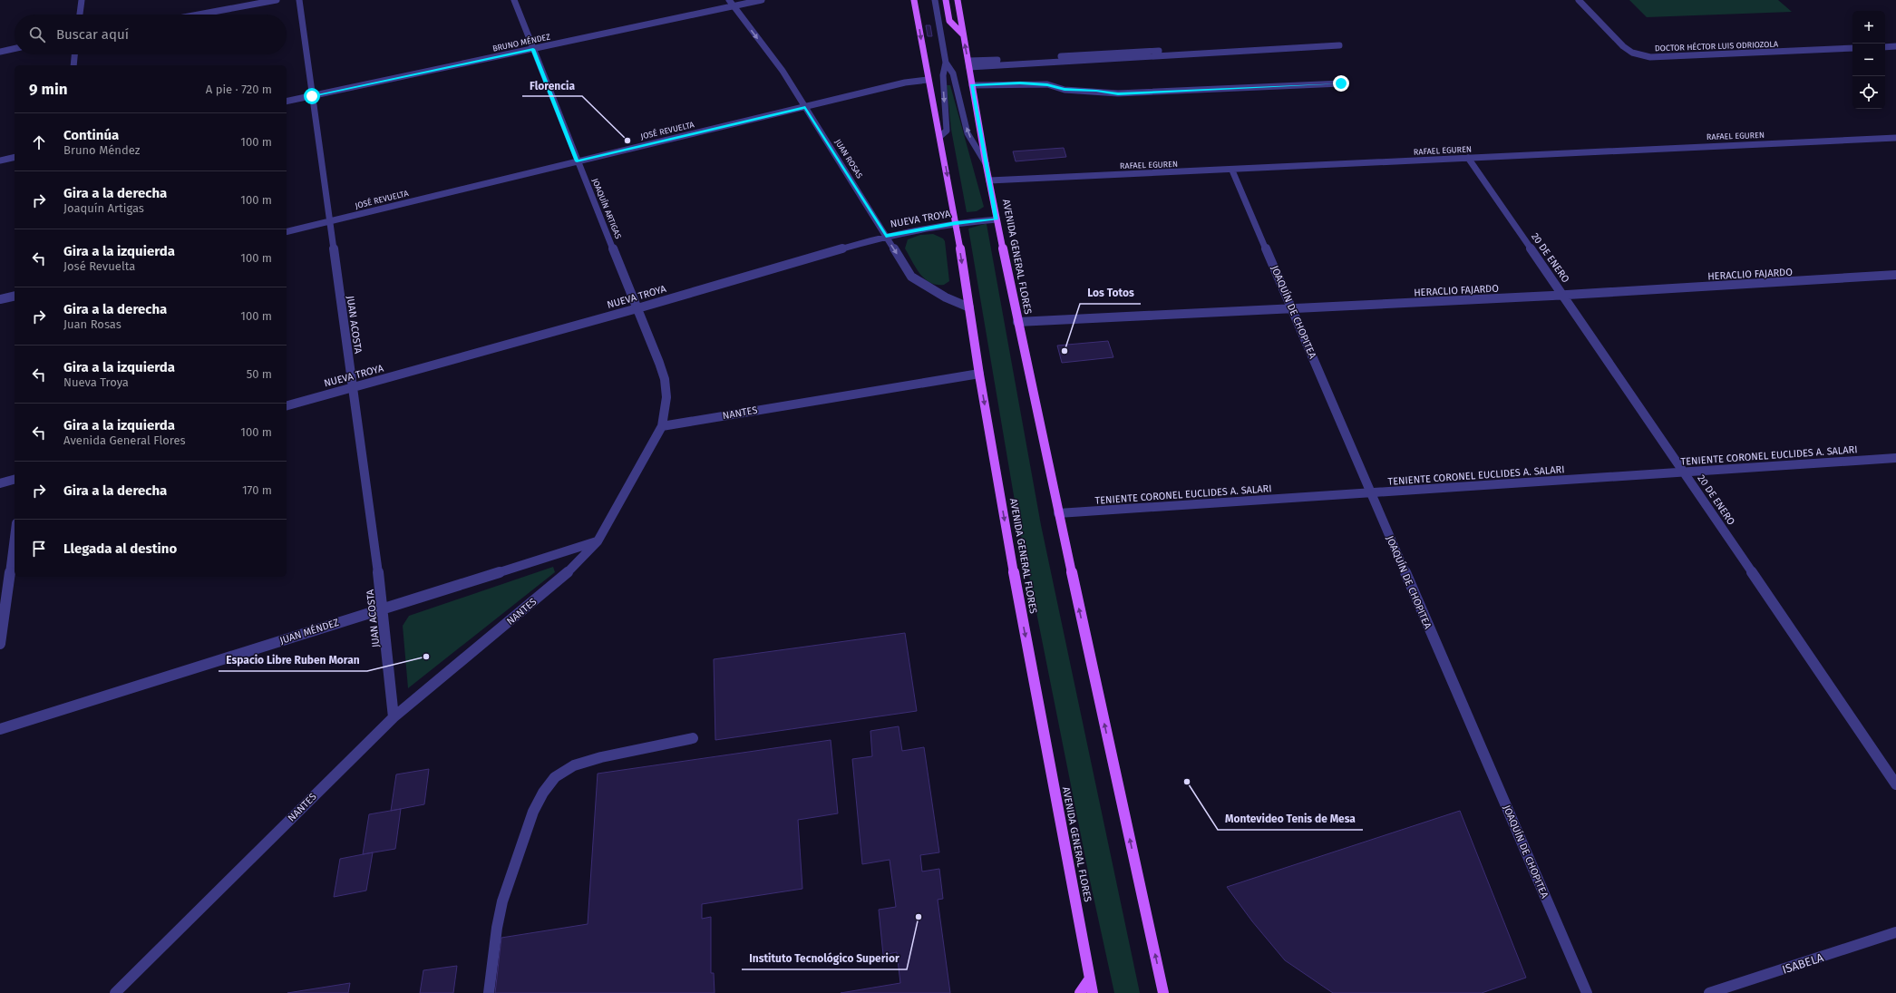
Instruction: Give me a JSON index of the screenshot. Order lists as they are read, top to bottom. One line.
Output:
{"streets":{"main road":["AVENIDA GENERAL FLORES"],"street":["BRUNO MÉNDEZ","DOCTOR HÉCTOR LUIS ODRIOZOLA","JOSÉ REVUELTA","RAFAEL EGUREN","JUAN ROSAS","JOAQUÍN ARTIGAS","NUEVA TROYA","20 DE ENERO","HERACLIO FAJARDO","JOAQUÍN DE CHOPITEA","JUAN ACOSTA","NANTES","TENIENTE CORONEL EUCLIDES A. SALARI","JUAN MÉNDEZ","ISABELA"]},"crossings":[["BRUNO MÉNDEZ","JUAN ROSAS"],["BRUNO MÉNDEZ","JOAQUÍN ARTIGAS"],["BRUNO MÉNDEZ","JUAN ACOSTA"],["JOSÉ REVUELTA","JUAN ROSAS"],["JOSÉ REVUELTA","JOAQUÍN ARTIGAS"],["JOSÉ REVUELTA","AVENIDA GENERAL FLORES"],["JOSÉ REVUELTA","JUAN ACOSTA"],["RAFAEL EGUREN","AVENIDA GENERAL FLORES"],["RAFAEL EGUREN","20 DE ENERO"],["RAFAEL EGUREN","JOAQUÍN DE CHOPITEA"],["JUAN ROSAS","NUEVA TROYA"],["JUAN ROSAS","AVENIDA GENERAL FLORES"],["JOAQUÍN ARTIGAS","NUEVA TROYA"],["JOAQUÍN ARTIGAS","NANTES"],["NUEVA TROYA","AVENIDA GENERAL FLORES"],["NUEVA TROYA","JUAN ACOSTA"],["AVENIDA GENERAL FLORES","HERACLIO FAJARDO"],["AVENIDA GENERAL FLORES","NANTES"],["AVENIDA GENERAL FLORES","TENIENTE CORONEL EUCLIDES A. SALARI"],["20 DE ENERO","HERACLIO FAJARDO"],["20 DE ENERO","TENIENTE CORONEL EUCLIDES A. SALARI"],["HERACLIO FAJARDO","JOAQUÍN DE CHOPITEA"],["JOAQUÍN DE CHOPITEA","TENIENTE CORONEL EUCLIDES A. SALARI"],["JUAN ACOSTA","NANTES"],["JUAN ACOSTA","JUAN MÉNDEZ"],["NANTES","JUAN MÉNDEZ"]],"one_way":["JUAN ROSAS"],"places":["Florencia","Los Totos","Espacio Libre Ruben Moran","Montevideo Tenis de Mesa","Instituto Tecnológico Superior"],"page":{"map_buttons":["+","−"],"search":"Buscar aquí","heading":["9 min","A pie · 720 m"],"list":[["Continúa","Bruno Méndez","100 m"],["Gira a la derecha","Joaquín Artigas","100 m"],["Gira a la izquierda","José Revuelta","100 m"],["Gira a la derecha","Juan Rosas","100 m"],["Gira a la izquierda","Nueva Troya","50 m"],["Gira a la izquierda","Avenida General Flores","100 m"],["Gira a la derecha","170 m"],"Llegada al destino"]}}
